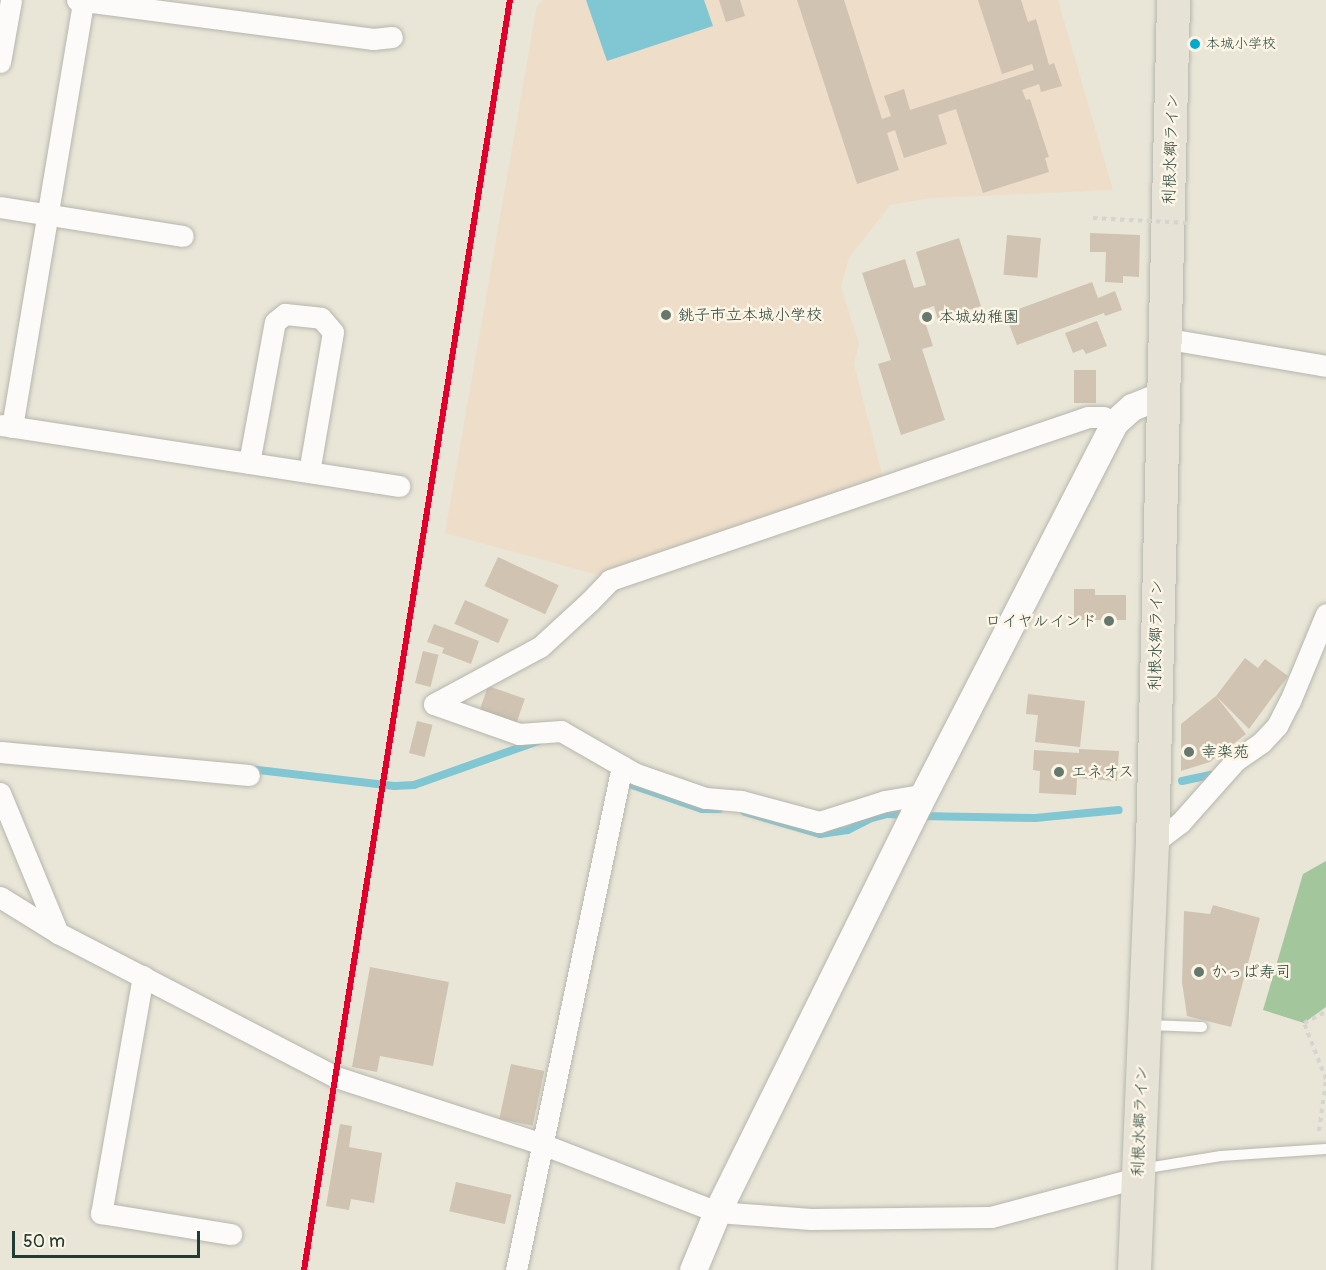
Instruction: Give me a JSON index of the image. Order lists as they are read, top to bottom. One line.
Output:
{"streets":{"highway":["利根水郷ライン"]},"places":["本城小学校","銚子市立本城小学校","本城幼稚園","ロイヤルインド","幸楽苑","エネオス","かっぱ寿司"],"scale_bar":"50 m"}
